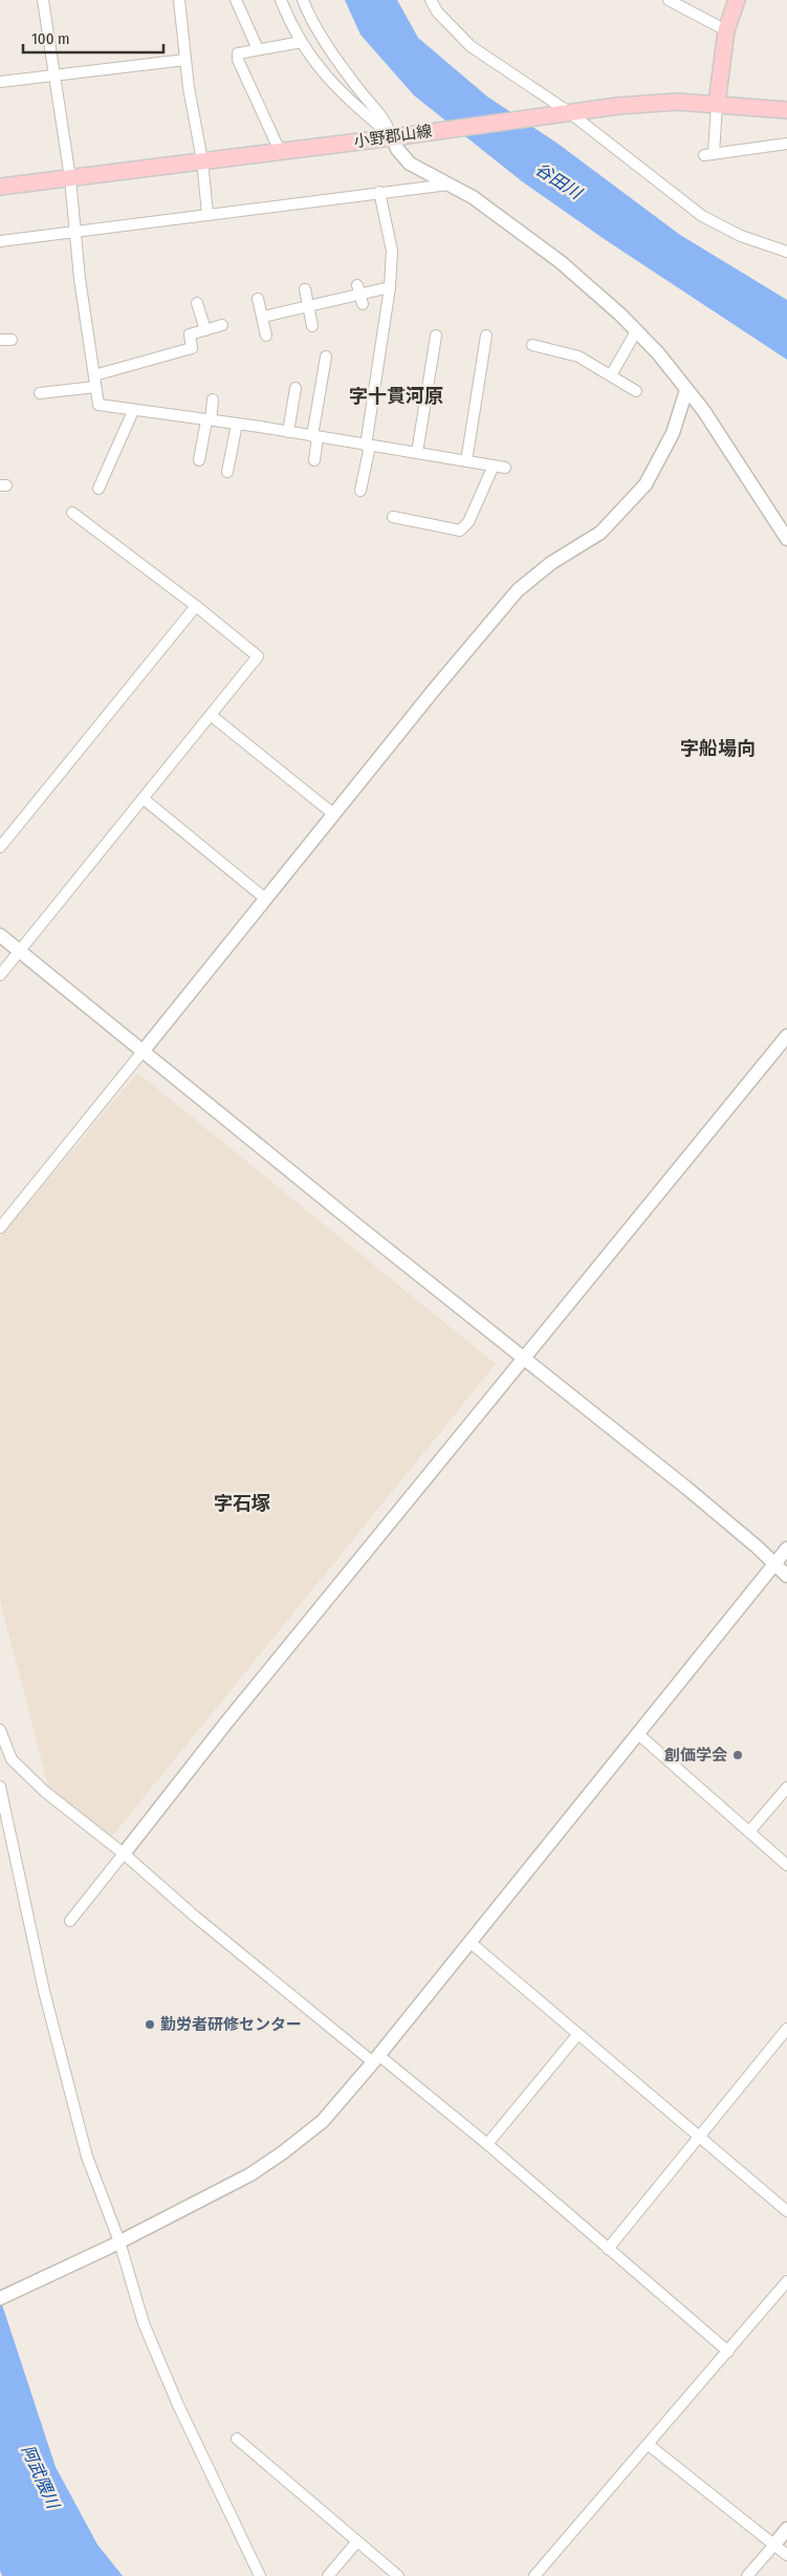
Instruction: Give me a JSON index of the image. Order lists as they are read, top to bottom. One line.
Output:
{"streets":{"main road":["小野郡山線"]},"districts":["字十貫河原","字船場向","字石塚"],"water":["谷田川","阿武隈川"],"places":["創価学会","勤労者研修センター"],"scale_bar":"100 m"}
